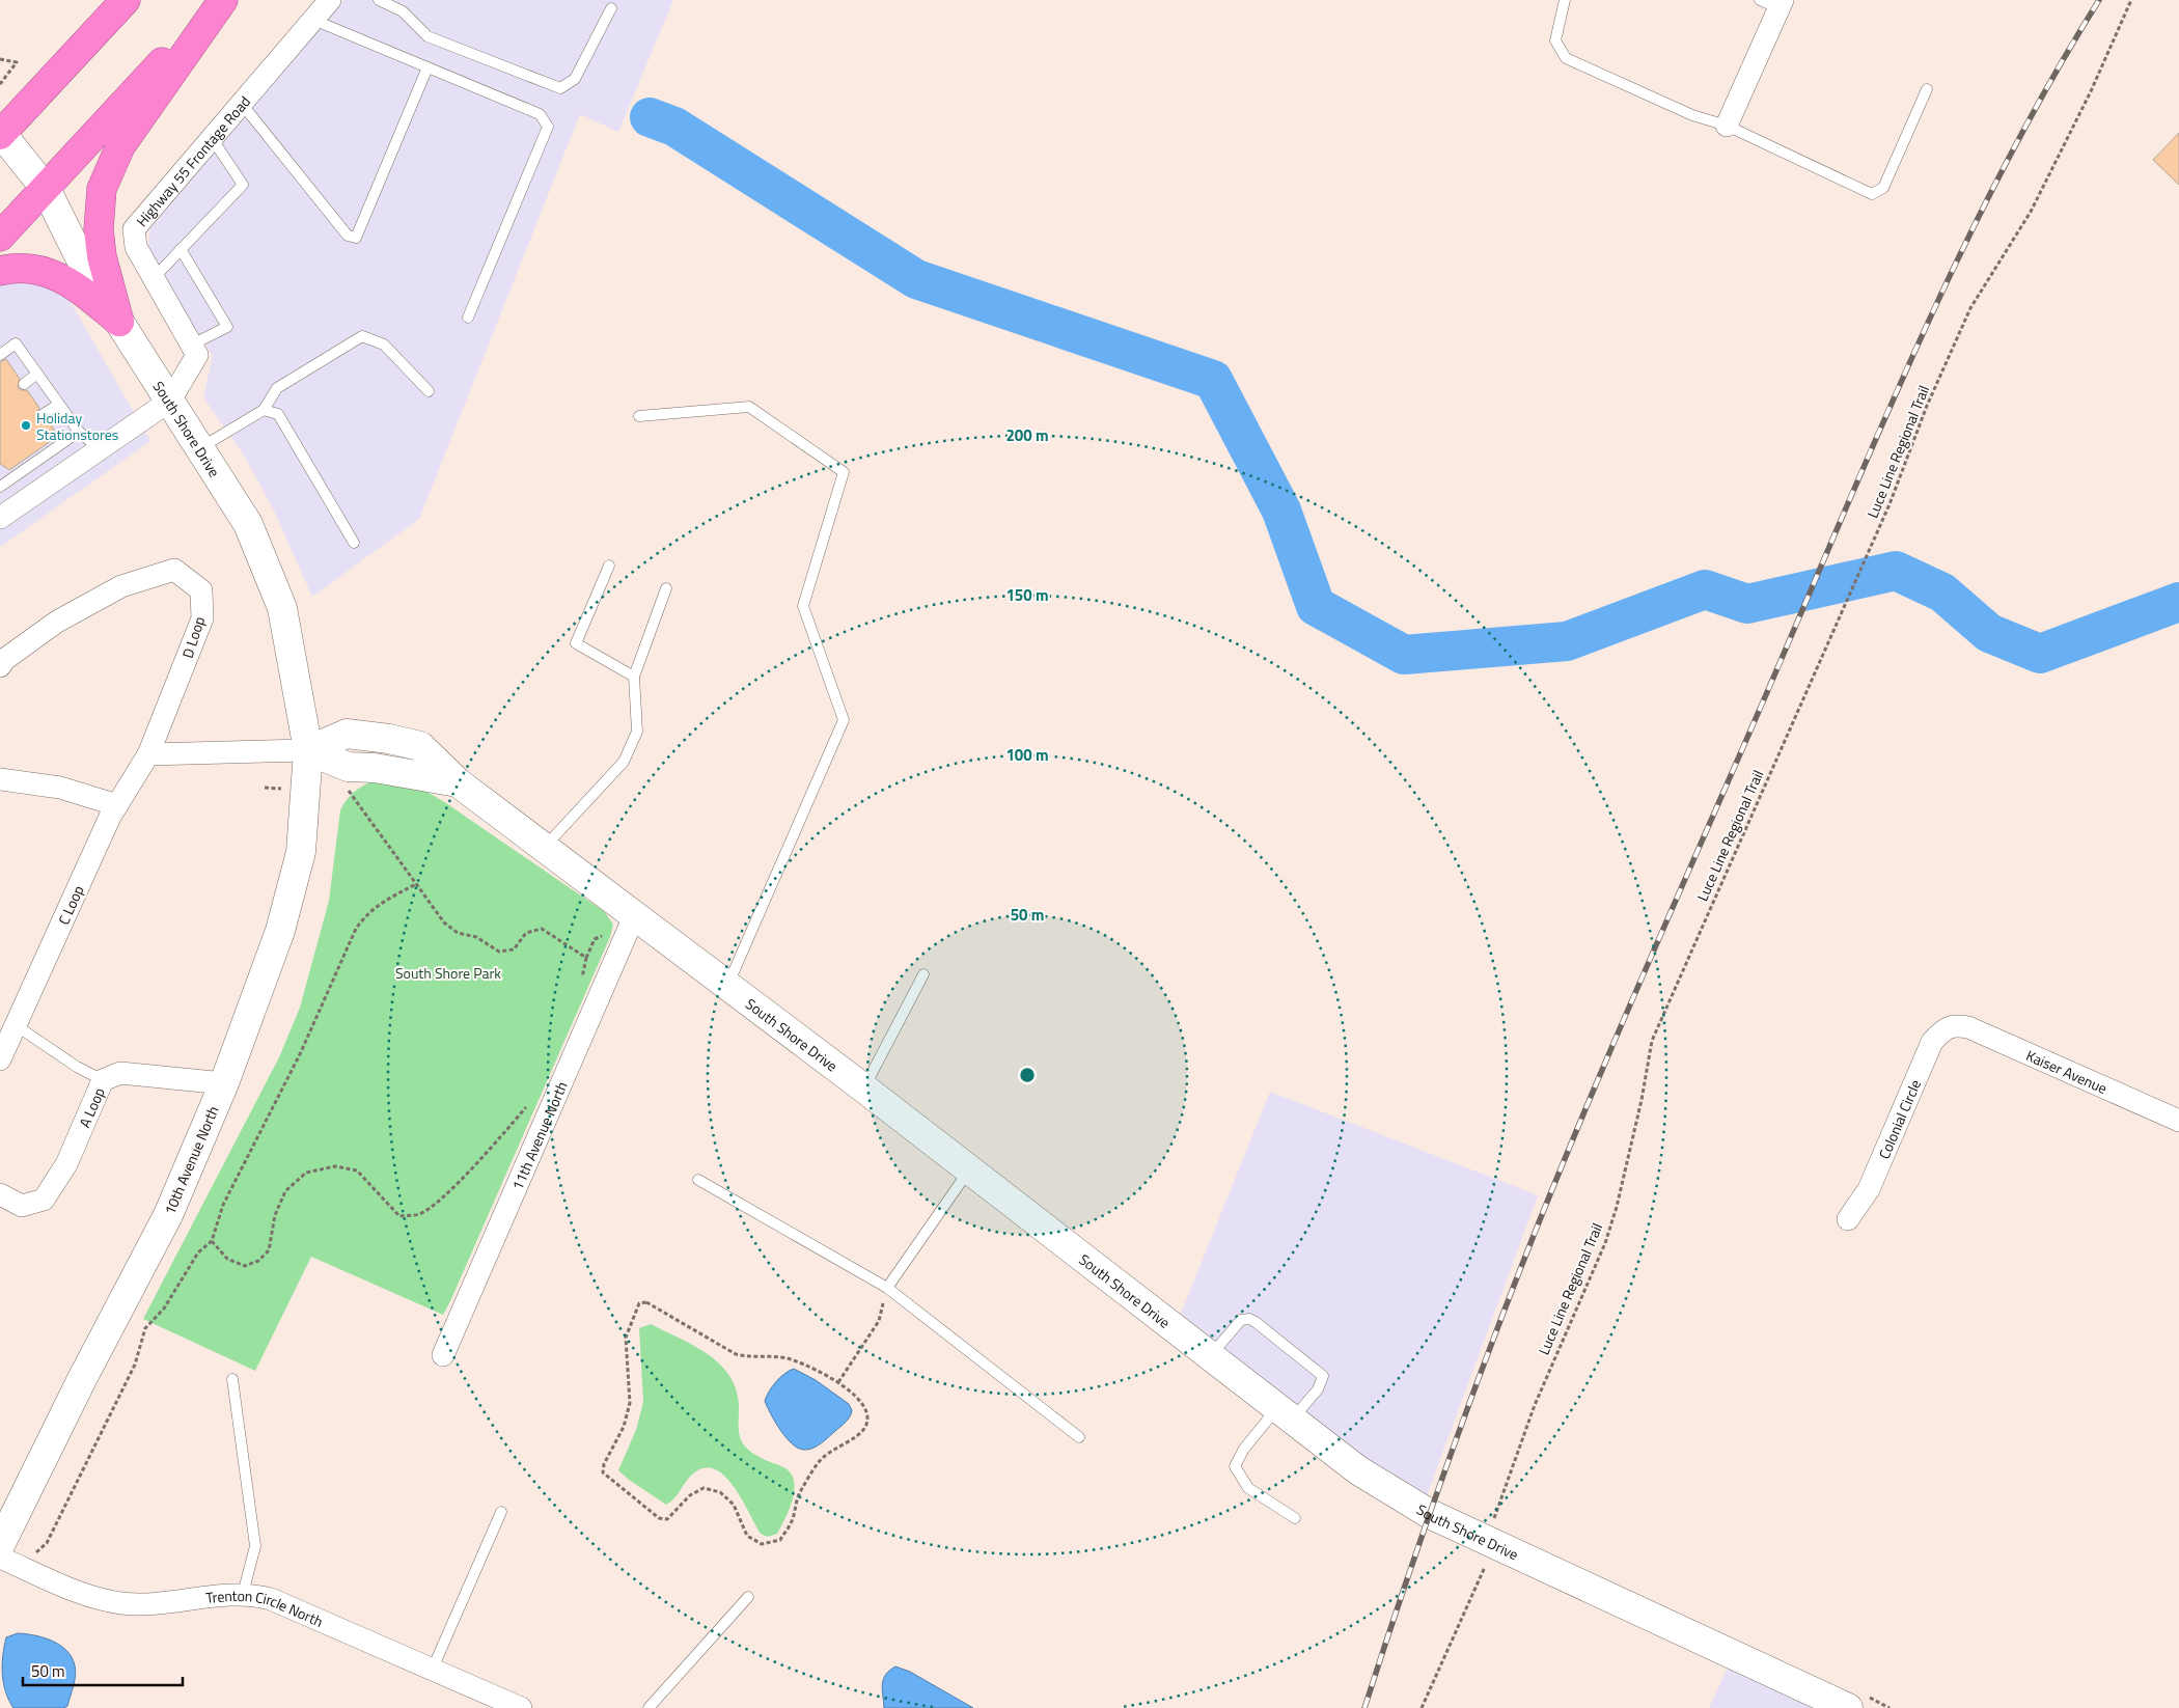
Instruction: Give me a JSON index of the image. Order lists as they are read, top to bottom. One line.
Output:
{"streets":{"street":["Highway 55 Frontage Road","South Shore Drive","D Loop","C Loop","Kaiser Avenue","A Loop","Colonial Circle","11th Avenue North","10th Avenue North","Trenton Circle North"],"path":["Luce Line Regional Trail"]},"crossings":[["South Shore Drive","Luce Line Regional Trail"],["South Shore Drive","11th Avenue North"],["South Shore Drive","10th Avenue North"],["D Loop","C Loop"],["Kaiser Avenue","Colonial Circle"],["A Loop","10th Avenue North"],["10th Avenue North","Trenton Circle North"]],"parks":["South Shore Park"],"places":["Holiday Stationstores"],"scale_bar":"50 m","rings":["200 m","150 m","100 m","50 m"]}
